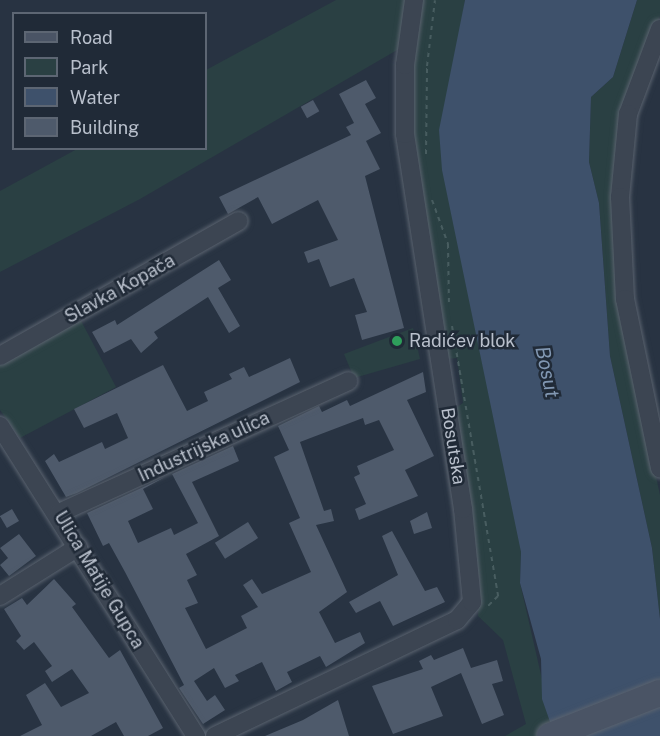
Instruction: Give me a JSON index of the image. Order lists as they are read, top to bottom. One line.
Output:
{"streets":{"street":["Slavka Kopača","Bosutska","Industrijska ulica","Ulica Matije Gupca"]},"crossings":[["Industrijska ulica","Ulica Matije Gupca"]],"water":["Bosut"],"places":["Radićev blok"],"legend":["Road","Park","Water","Building"]}
